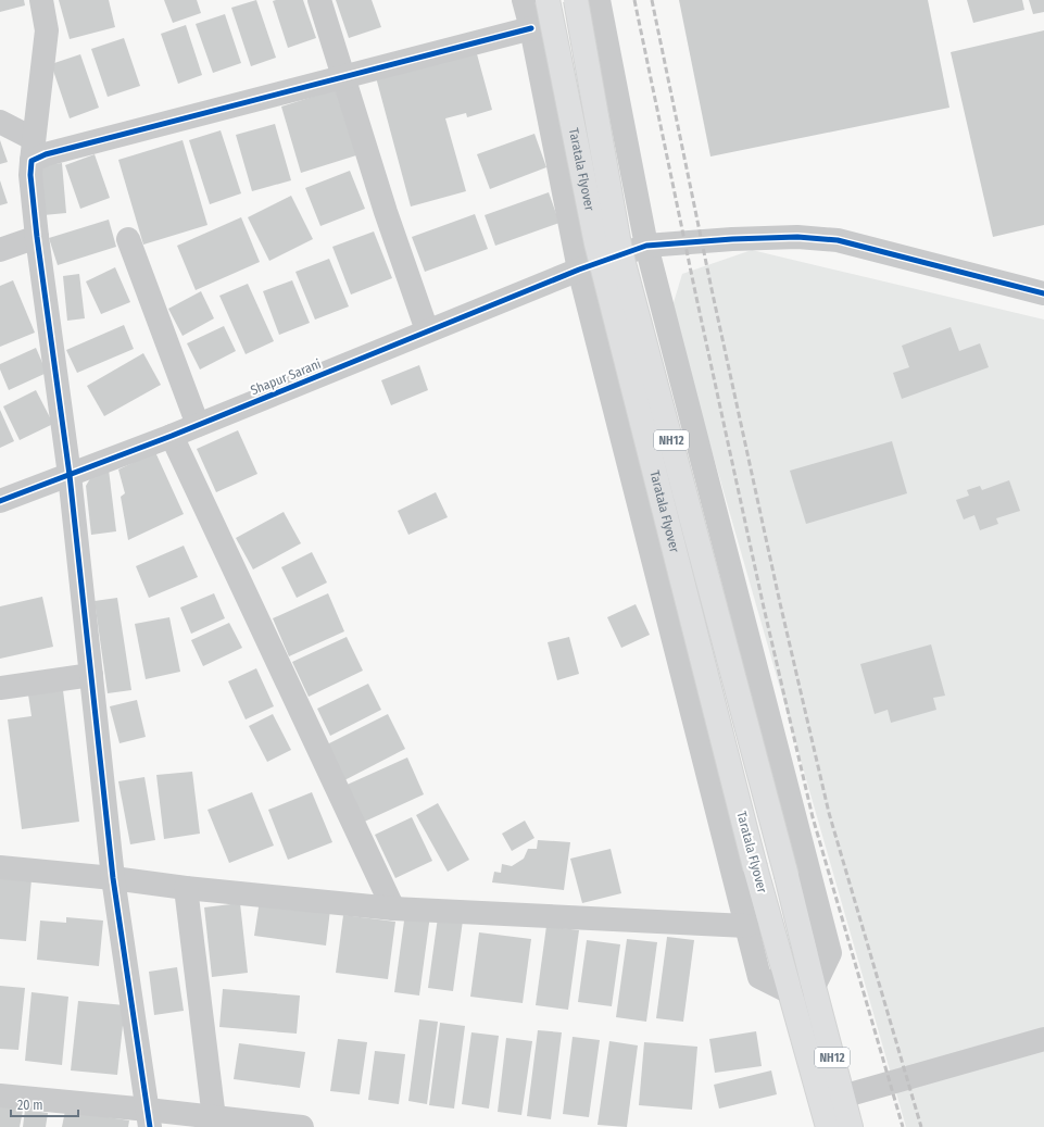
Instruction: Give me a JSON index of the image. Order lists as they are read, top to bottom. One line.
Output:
{"streets":{"highway":["Taratala Flyover","NH12"],"street":["Shapur Sarani"]},"crossings":[["Taratala Flyover","NH12"]],"scale_bar":"20 m"}
